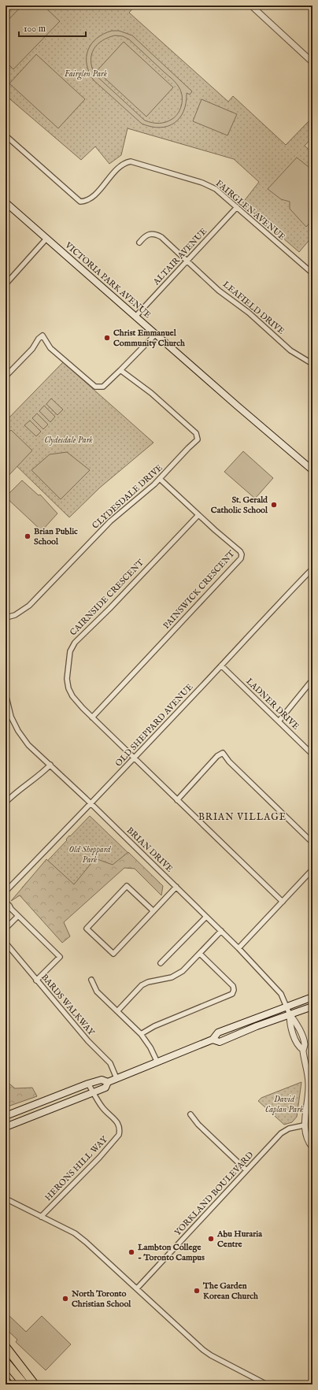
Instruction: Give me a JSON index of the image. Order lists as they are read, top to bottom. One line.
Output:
{"streets":{"main road":["VICTORIA PARK AVENUE"],"street":["FAIRGLEN AVENUE","ALTAIR AVENUE","LEAFIELD DRIVE","CLYDESDALE DRIVE","PAINSWICK CRESCENT","CAIRNSIDE CRESCENT","LADNER DRIVE","OLD SHEPPARD AVENUE","BRIAN DRIVE","BARDS WALKWAY","HERONS HILL WAY","YORKLAND BOULEVARD"]},"crossings":[["FAIRGLEN AVENUE","ALTAIR AVENUE"],["ALTAIR AVENUE","VICTORIA PARK AVENUE"],["ALTAIR AVENUE","LEAFIELD DRIVE"],["CLYDESDALE DRIVE","PAINSWICK CRESCENT"],["PAINSWICK CRESCENT","CAIRNSIDE CRESCENT"],["CAIRNSIDE CRESCENT","OLD SHEPPARD AVENUE"],["LADNER DRIVE","OLD SHEPPARD AVENUE"],["OLD SHEPPARD AVENUE","BRIAN DRIVE"]],"districts":["BRIAN VILLAGE"],"parks":["Fairglen Park","Clydesdale Park","Old Sheppard Park","David Caplan Park"],"places":["Christ Emmanuel Community Church","St. Gerald Catholic School","Brian Public School","Abu Huraria Centre","Lambton College - Toronto Campus","The Garden Korean Church","North Toronto Christian School"],"scale_bar":"100 m"}
